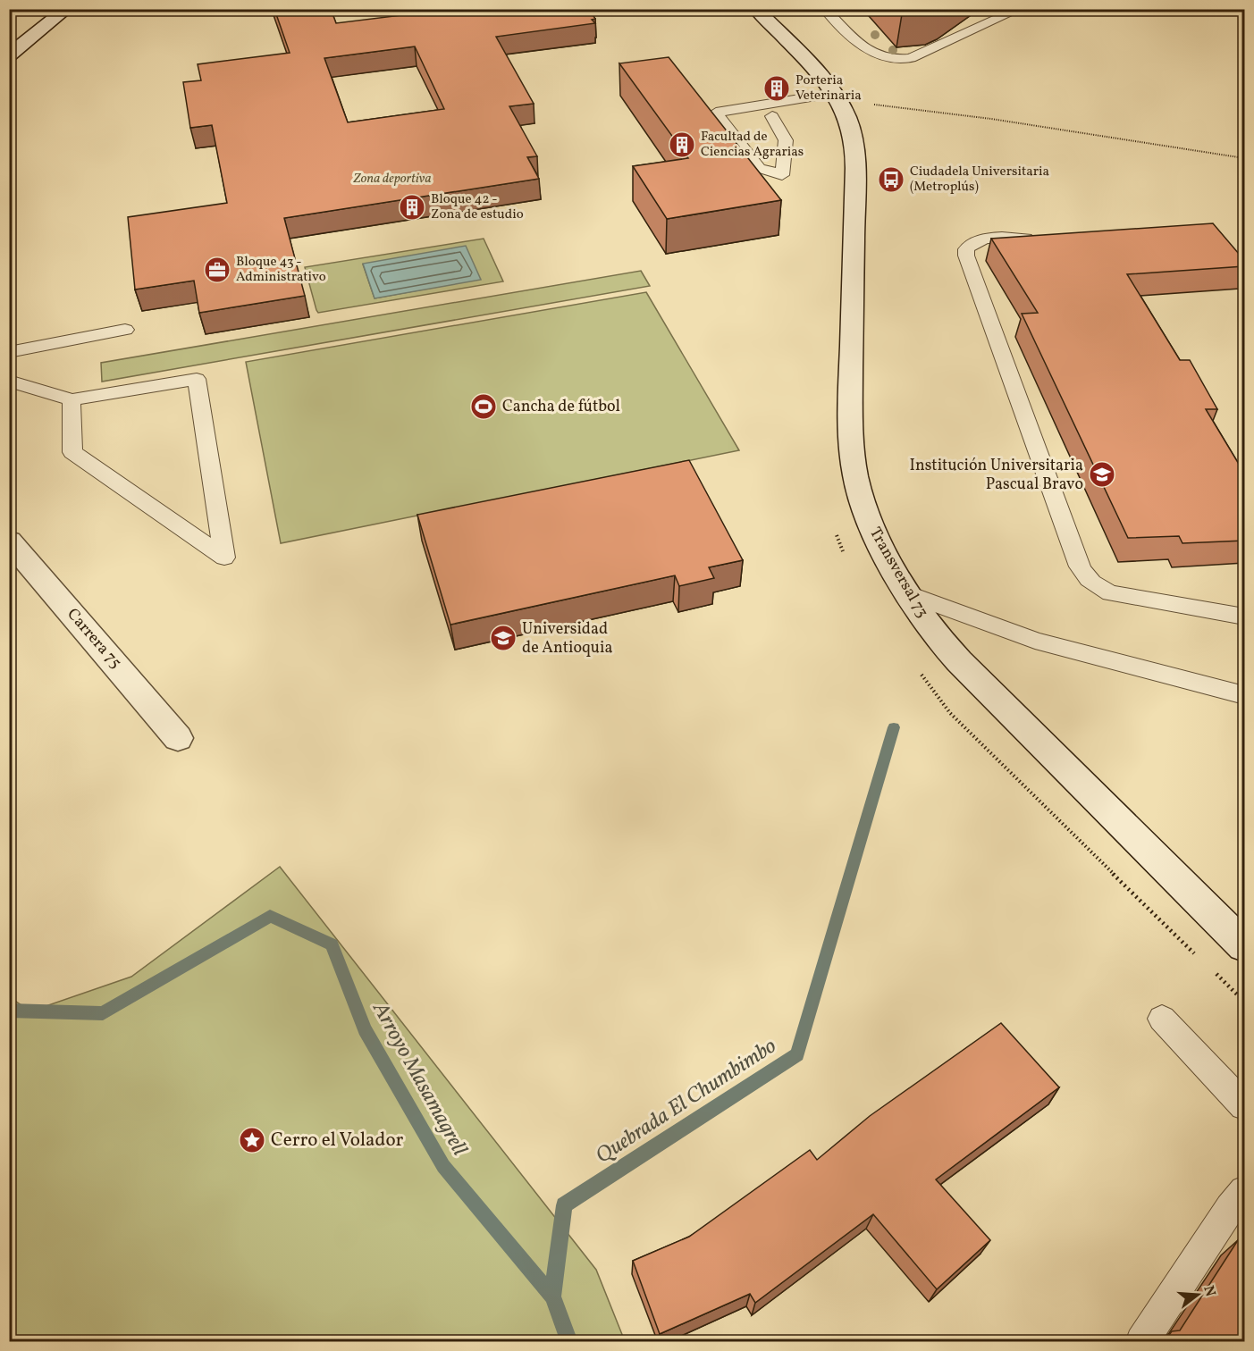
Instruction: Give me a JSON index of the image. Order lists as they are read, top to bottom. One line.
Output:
{"streets":{"main road":["Transversal 73","Carrera 75"]},"water":["Arroyo Masamagrell","Quebrada El Chumbimbo"],"parks":["Zona deportiva"],"places":{"building":["Porteria Veterinaria","Facultad de Ciencias Agrarias","Bloque 42 - Zona de estudio"],"bus stop":["Ciudadela Universitaria (Metroplús)"],"office":["Bloque 43 - Administrativo"],"sports":["Cancha de fútbol"],"school or university":["Institución Universitaria Pascual Bravo","Universidad de Antioquia"],"place":["Cerro el Volador"]},"north":"right"}
